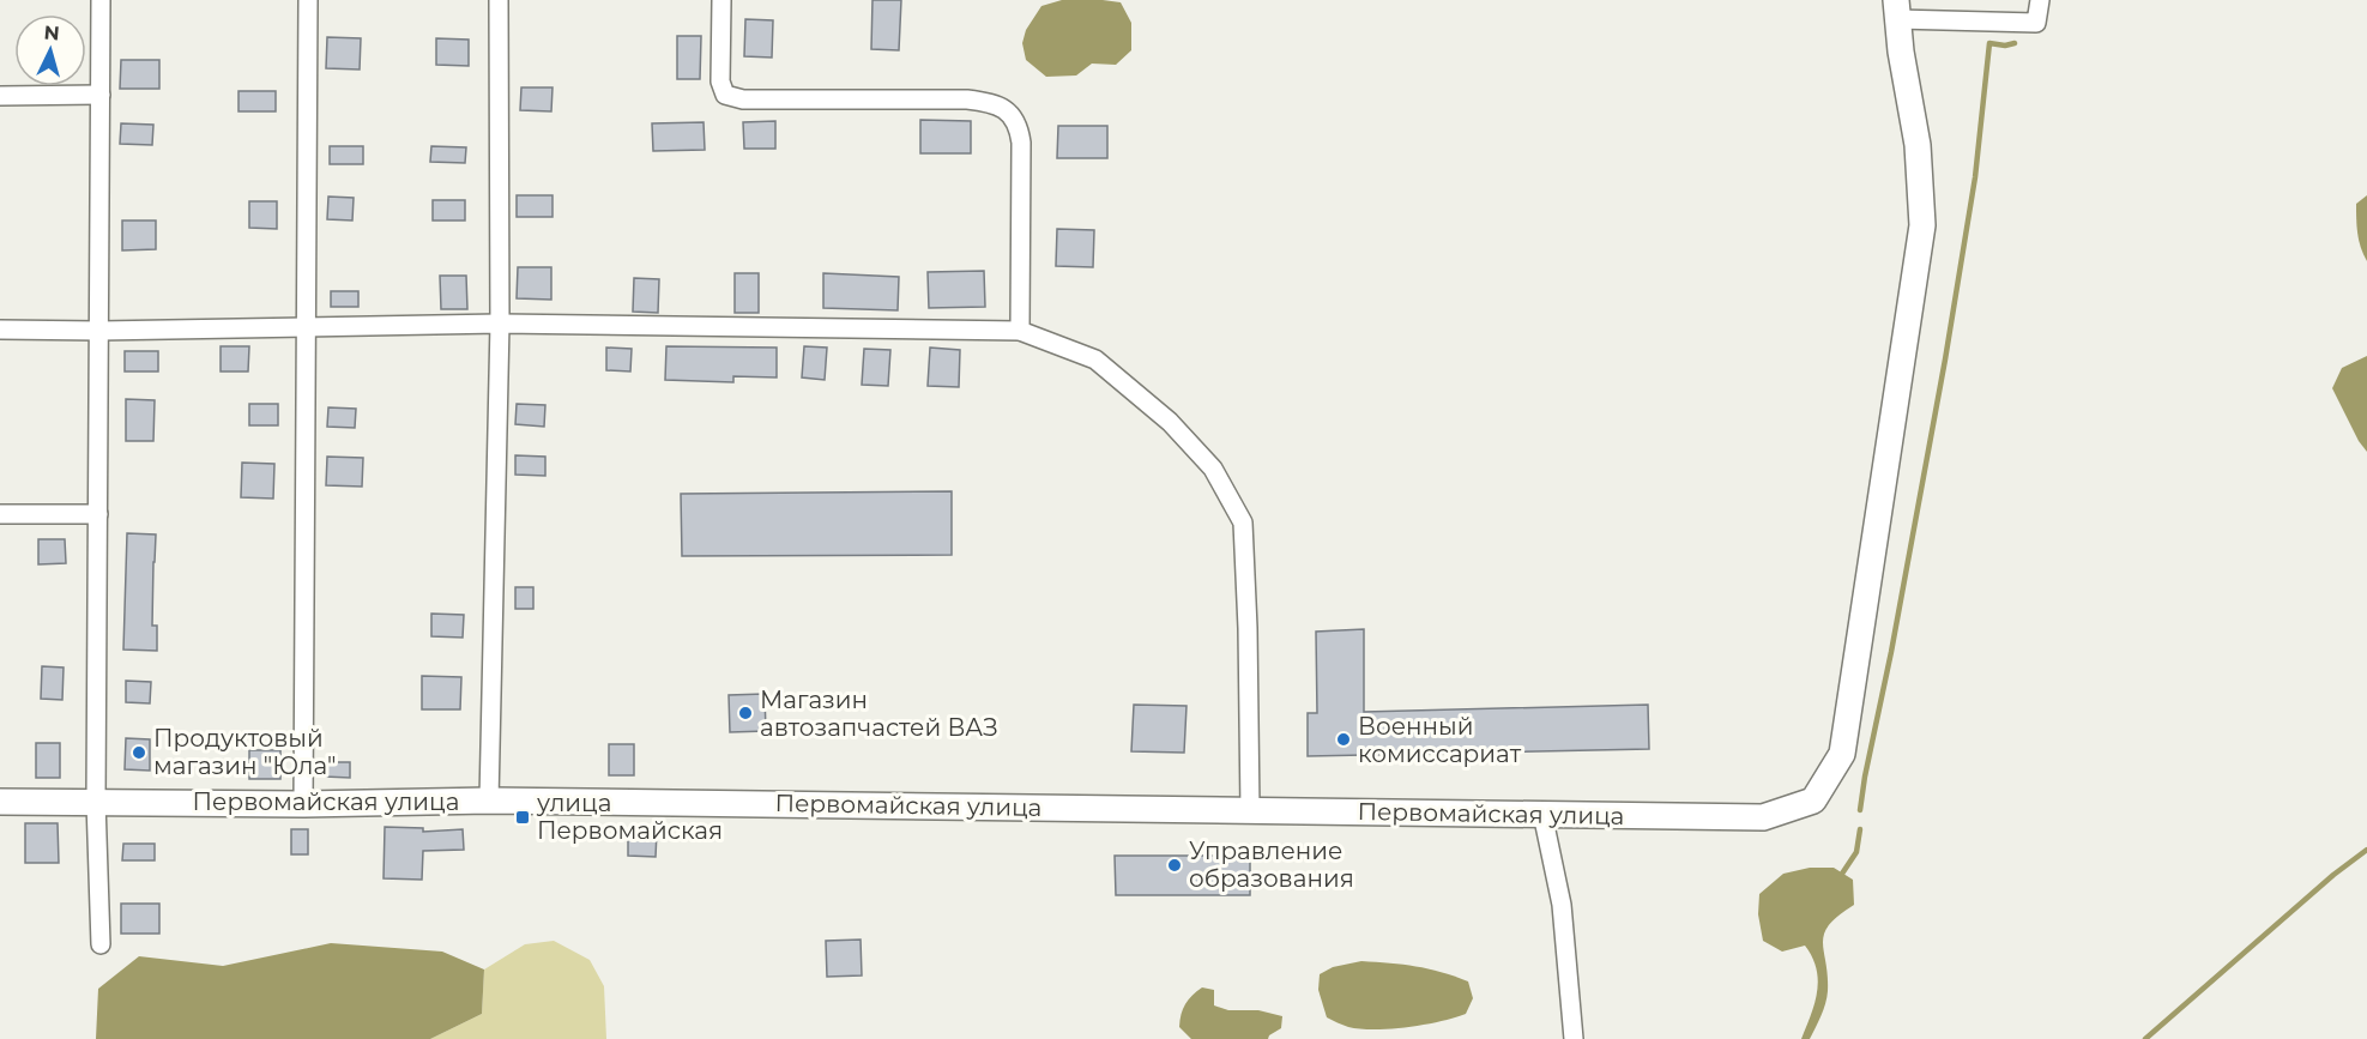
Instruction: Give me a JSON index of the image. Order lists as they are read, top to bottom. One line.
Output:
{"streets":{"street":["Первомайская улица"]},"places":{"other":["Магазин автозапчастей ВАЗ","Военный комиссариат","Продуктовый магазин \"Юла\"","Управление образования"],"transit":["улица Первомайская"]},"north":"top"}
